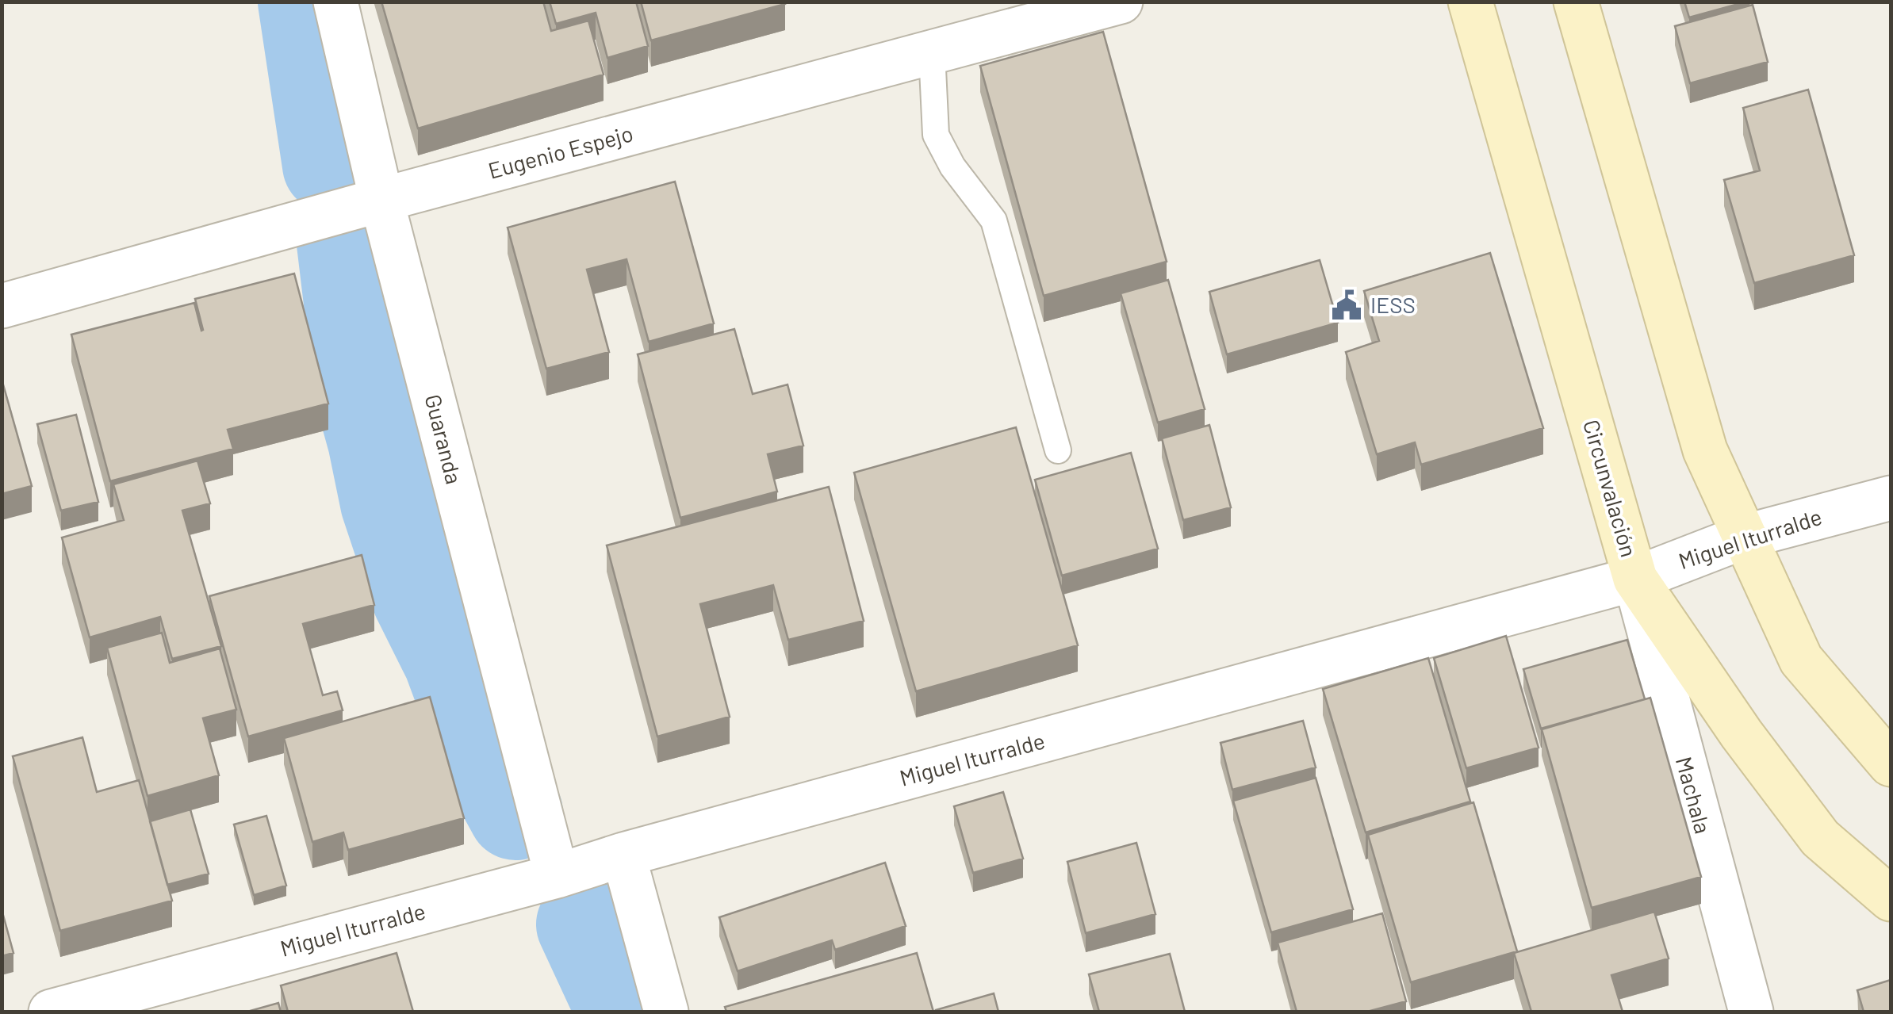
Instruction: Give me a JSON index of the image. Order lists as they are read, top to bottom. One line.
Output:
{"streets":{"main road":["Circunvalación"],"street":["Eugenio Espejo","Guaranda","Miguel Iturralde","Machala"]},"crossings":[["Eugenio Espejo","Guaranda"],["Guaranda","Miguel Iturralde"],["Circunvalación","Miguel Iturralde"],["Circunvalación","Machala"],["Miguel Iturralde","Machala"]],"places":{"public building":["IESS"]}}
